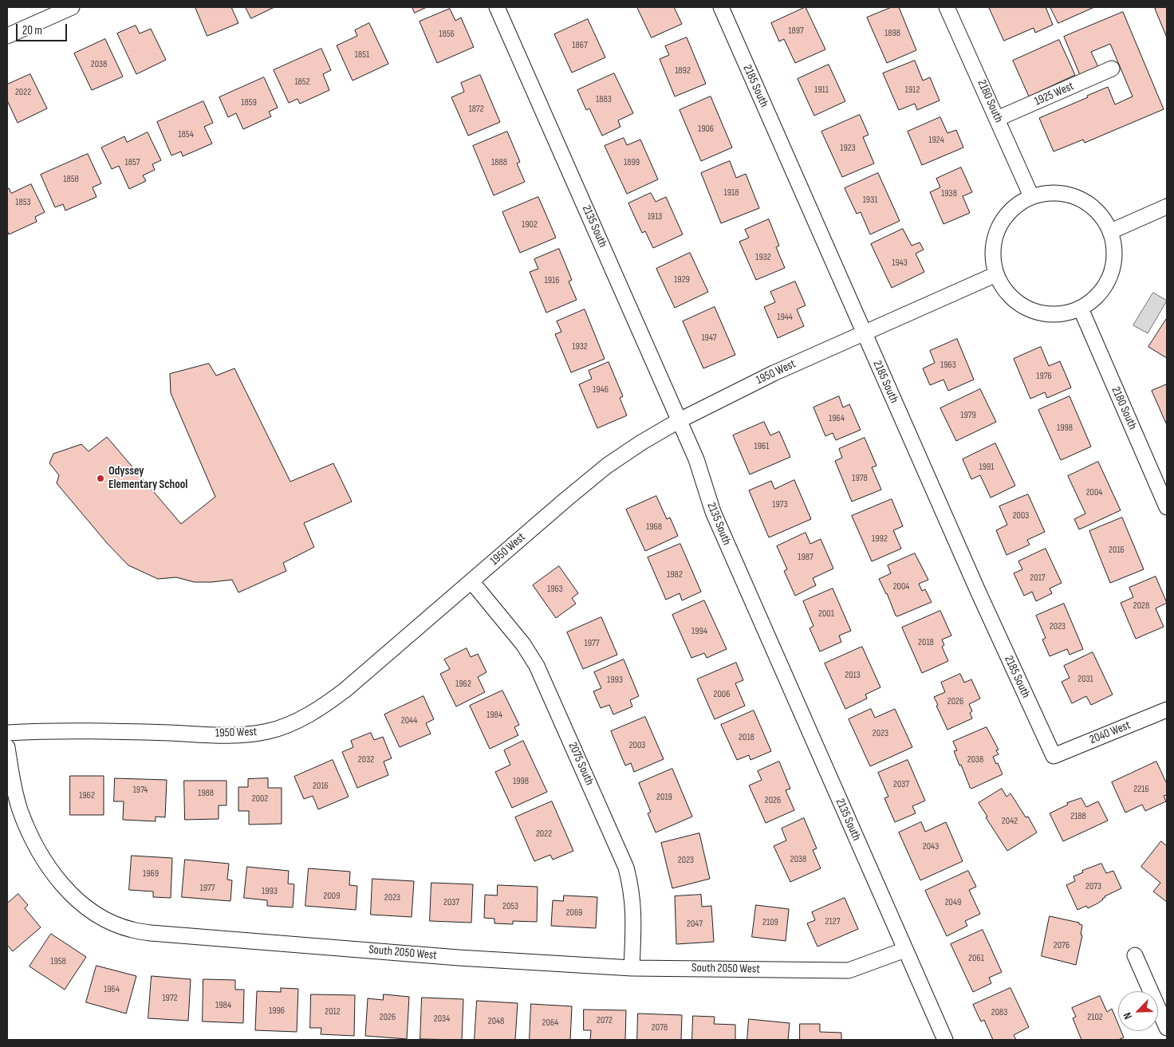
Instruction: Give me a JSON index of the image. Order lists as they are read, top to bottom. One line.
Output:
{"streets":{"street":["2185 South","1925 West","2180 South","2135 South","1950 West","2040 West","2075 South","South 2050 West"]},"crossings":[["2185 South","1950 West"],["2185 South","2040 West"],["1925 West","2180 South"],["2180 South","1950 West"],["2135 South","1950 West"],["2135 South","South 2050 West"],["1950 West","2075 South"],["2075 South","South 2050 West"]],"places":["Odyssey Elementary School"],"house_numbers":["1897","1898","1856","1867","1851","2038","1892","1852","1911","1912","2022","1883","1859","1872","1906","1854","1924","1923","1857","1888","1899","1858","1918","1938","1931","1853","1913","1902","1932","1943","1929","1916","1944","1947","1932","1963","1976","1946","1979","1964","1998","1961","1991","1978","2004","1973","2003","1968","1992","2016","1987","1982","2017","2004","1963","2028","2001","2023","1994","2018","1977","2013","2031","1993","1962","2006","2026","1984","2044","2023","2018","2003","2032","2038","1998","2037","2016","2216","1974","1988","1962","2019","2002","2026","2188","2042","2022","2043","2038","2023","1969","2073","1977","1993","2009","2023","2037","2049","2053","2069","2127","2109","2047","2076","2061","1958","1964","1972","1984","1996","2012","2083","2026","2102","2034","2072","2048","2064","2078"],"scale_bar":"20 m","north":"bottom left"}
